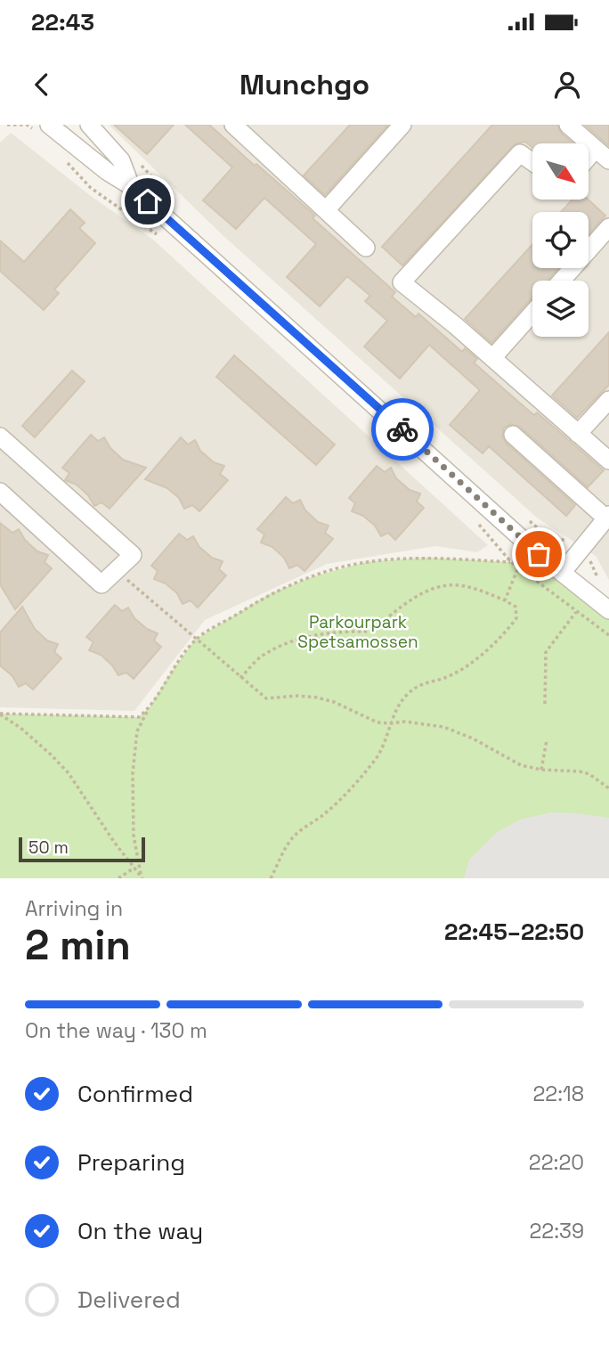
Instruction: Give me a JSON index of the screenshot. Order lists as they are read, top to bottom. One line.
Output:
{"parks":["Parkourpark Spetsamossen"],"scale_bar":"50 m","north":"bottom right","page":{"status":"22:43","header":"Munchgo","scale":"50 m","heading":["2 min","Arriving in","22:45–22:50"],"bar":"On the way · 130 m","list":[["Confirmed","22:18"],["Preparing","22:20"],["On the way","22:39"],"Delivered"]}}
